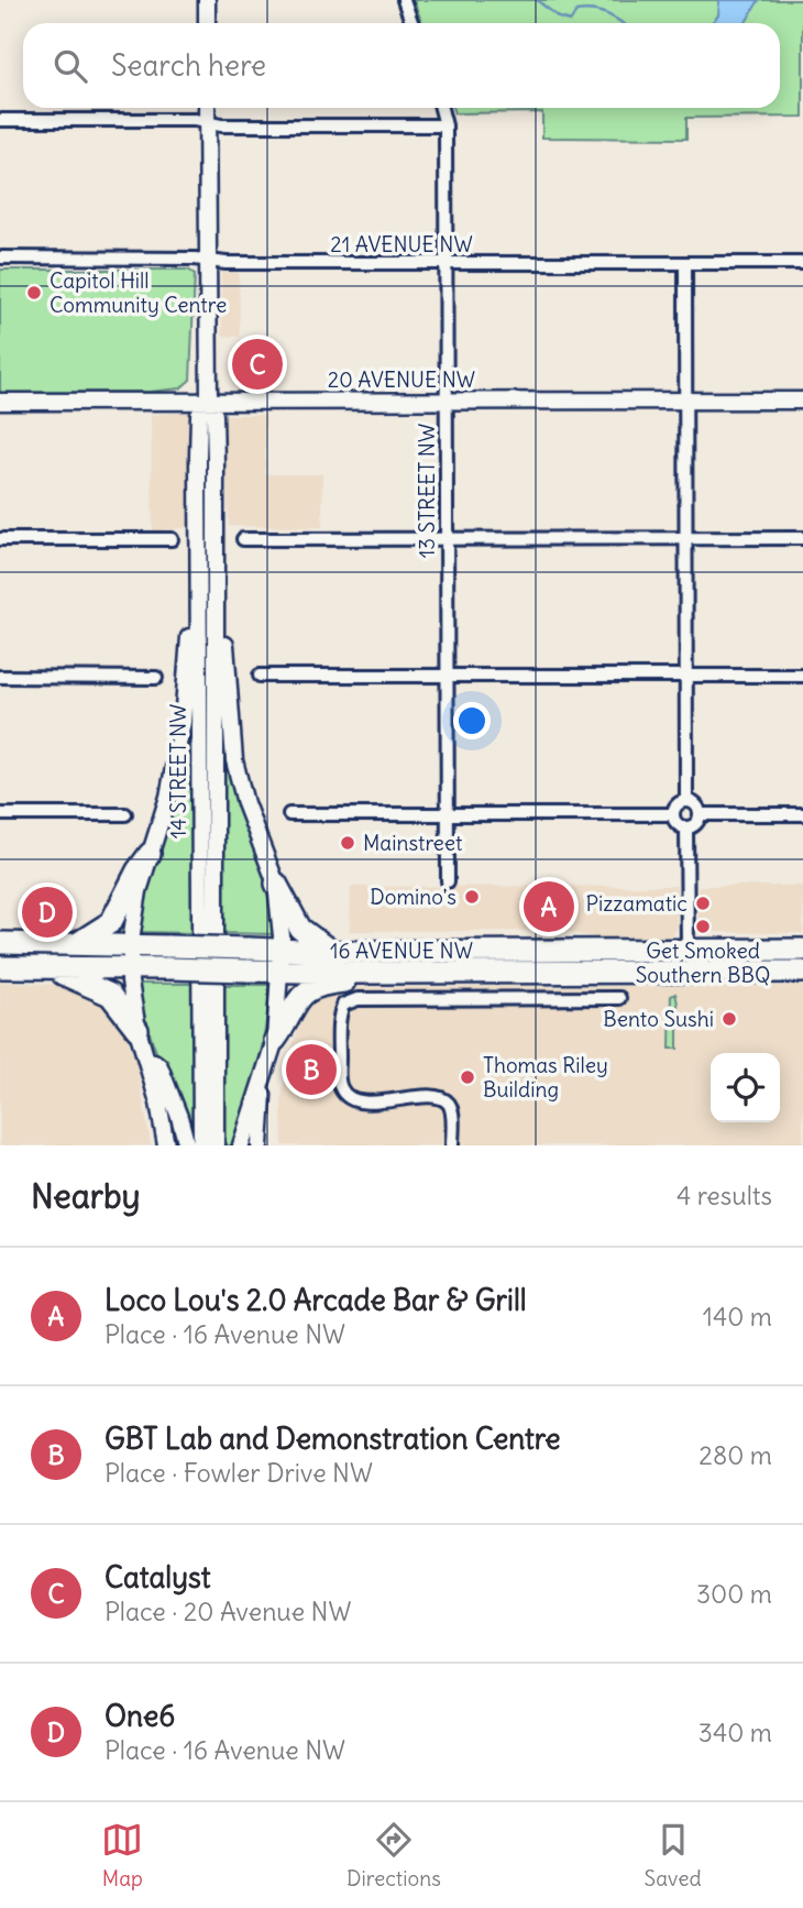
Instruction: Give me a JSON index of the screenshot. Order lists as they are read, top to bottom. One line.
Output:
{"streets":{"highway":["16 AVENUE NW"],"main road":["20 AVENUE NW","14 STREET NW"],"street":["21 AVENUE NW","13 STREET NW"]},"crossings":[["21 AVENUE NW","13 STREET NW"],["21 AVENUE NW","14 STREET NW"],["20 AVENUE NW","13 STREET NW"],["20 AVENUE NW","14 STREET NW"]],"places":["Capitol Hill Community Centre","Mainstreet","Domino's","Pizzamatic","Get Smoked Southern BBQ","Bento Sushi","Thomas Riley Building"],"page":{"search":"Search here","pins":["C","A","D","B"],"heading":["Nearby","4 results"],"list":[{"mark":"A","name":"Loco Lou's 2.0 Arcade Bar & Grill","note":"Place · 16 Avenue NW","value":"140 m"},{"mark":"B","name":"GBT Lab and Demonstration Centre","note":"Place · Fowler Drive NW","value":"280 m"},{"mark":"C","name":"Catalyst","note":"Place · 20 Avenue NW","value":"300 m"},{"mark":"D","name":"One6","note":"Place · 16 Avenue NW","value":"340 m"}],"nav":["Map","Directions","Saved"]}}
